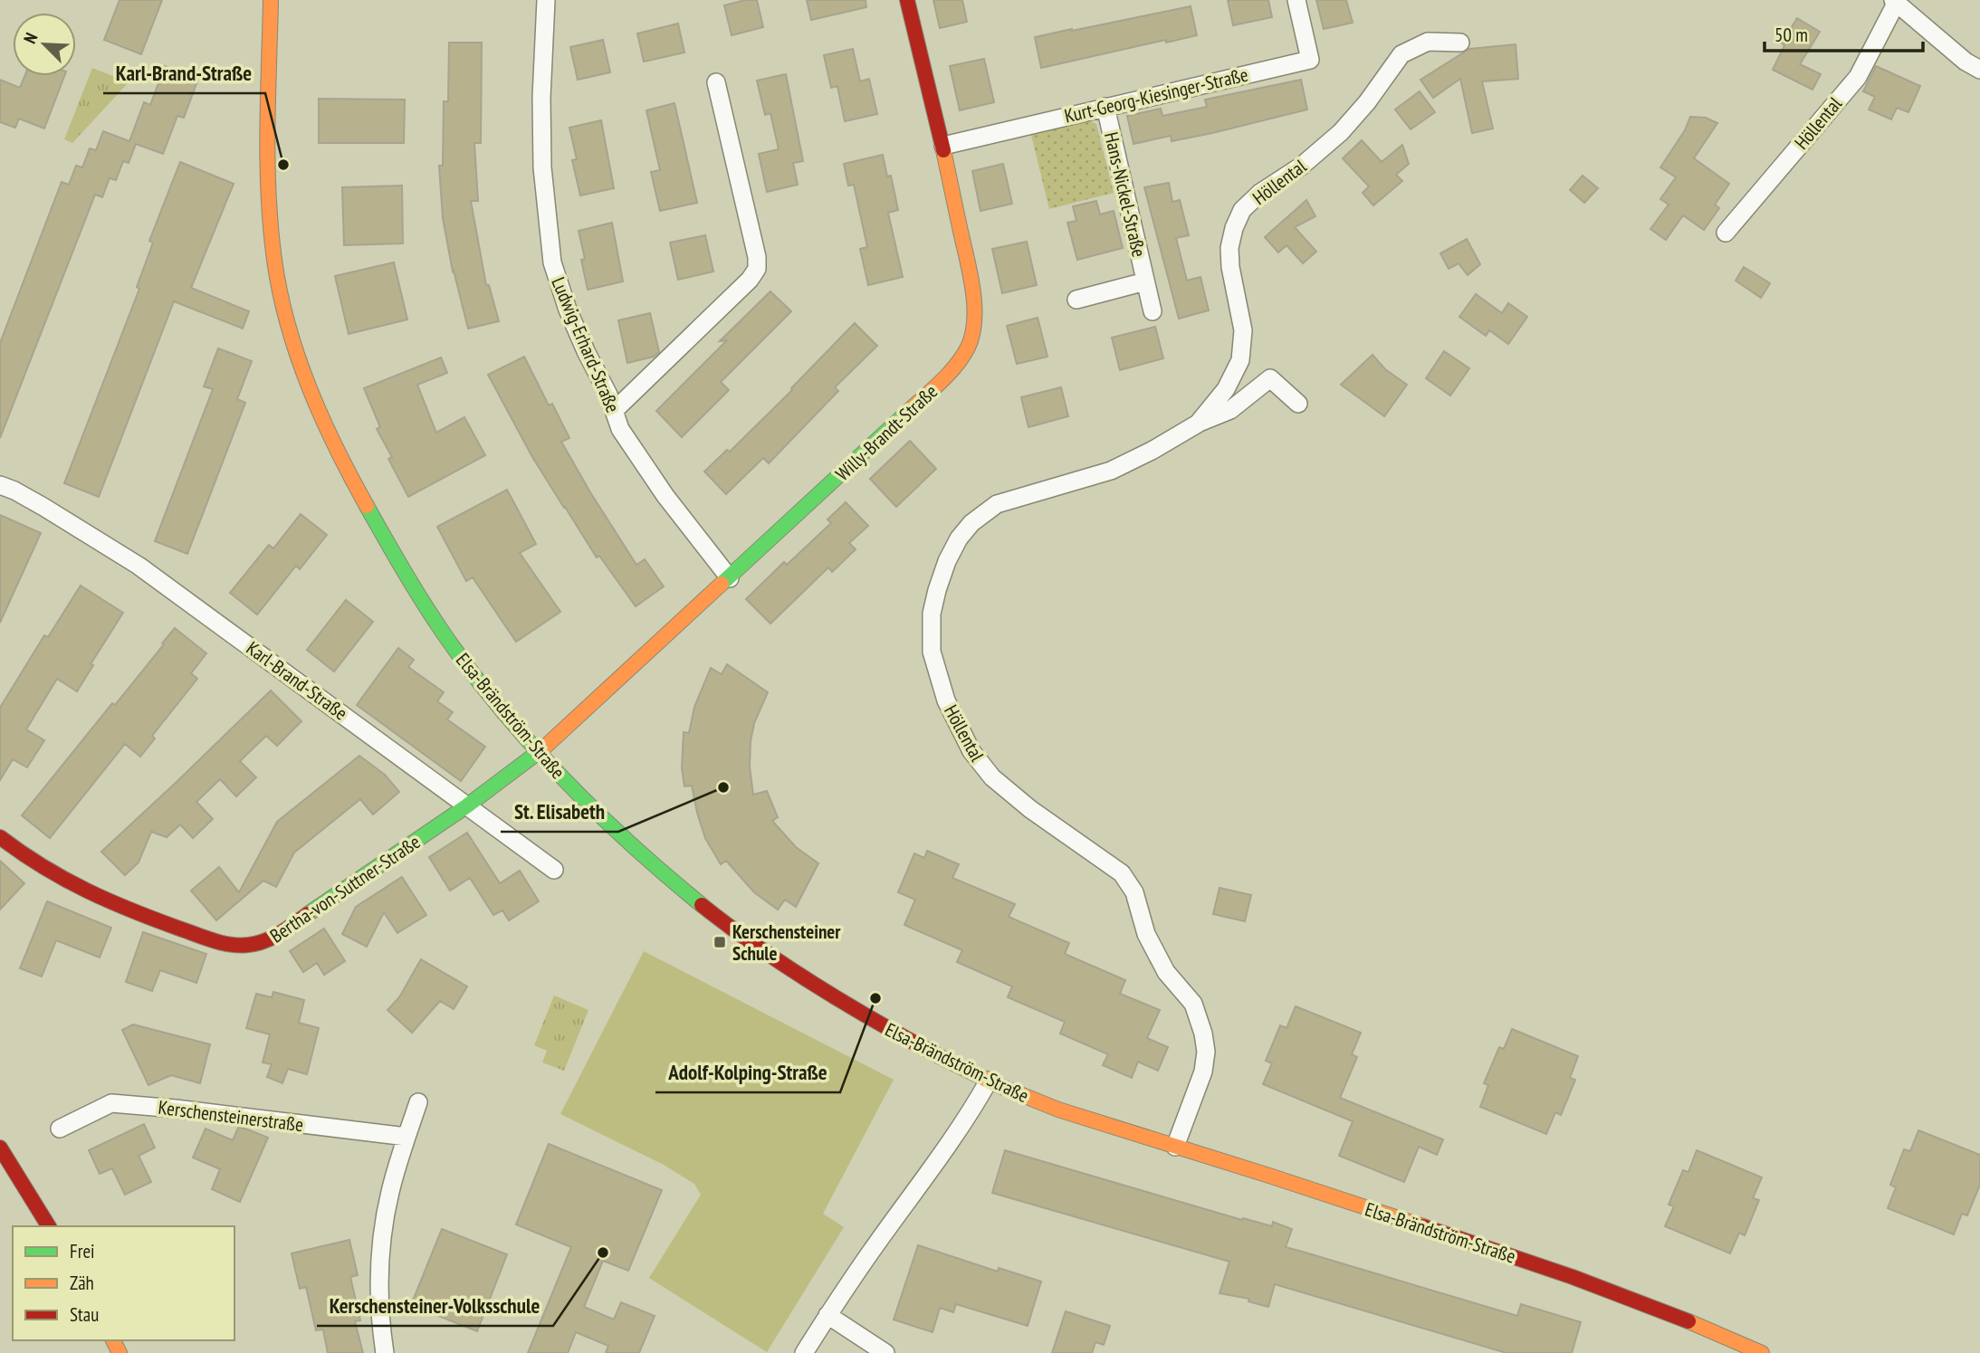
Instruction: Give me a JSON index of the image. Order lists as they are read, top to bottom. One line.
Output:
{"streets":{"street":["Kurt-Georg-Kiesinger-Straße","Höllental","Hans-Nickel-Straße","Ludwig-Erhard-Straße","Willy-Brandt-Straße","Karl-Brand-Straße","Elsa-Brändström-Straße","Bertha-von-Suttner-Straße","Kerschensteinerstraße"]},"crossings":[["Kurt-Georg-Kiesinger-Straße","Hans-Nickel-Straße"],["Kurt-Georg-Kiesinger-Straße","Willy-Brandt-Straße"],["Höllental","Elsa-Brändström-Straße"],["Ludwig-Erhard-Straße","Willy-Brandt-Straße"],["Willy-Brandt-Straße","Elsa-Brändström-Straße"],["Willy-Brandt-Straße","Bertha-von-Suttner-Straße"],["Karl-Brand-Straße","Bertha-von-Suttner-Straße"],["Elsa-Brändström-Straße","Bertha-von-Suttner-Straße"]],"places":{"other":["Karl-Brand-Straße","St. Elisabeth","Adolf-Kolping-Straße","Kerschensteiner-Volksschule"],"transit":["Kerschensteiner Schule"]},"legend":["Frei","Zäh","Stau"],"scale_bar":"50 m","north":"top left"}
